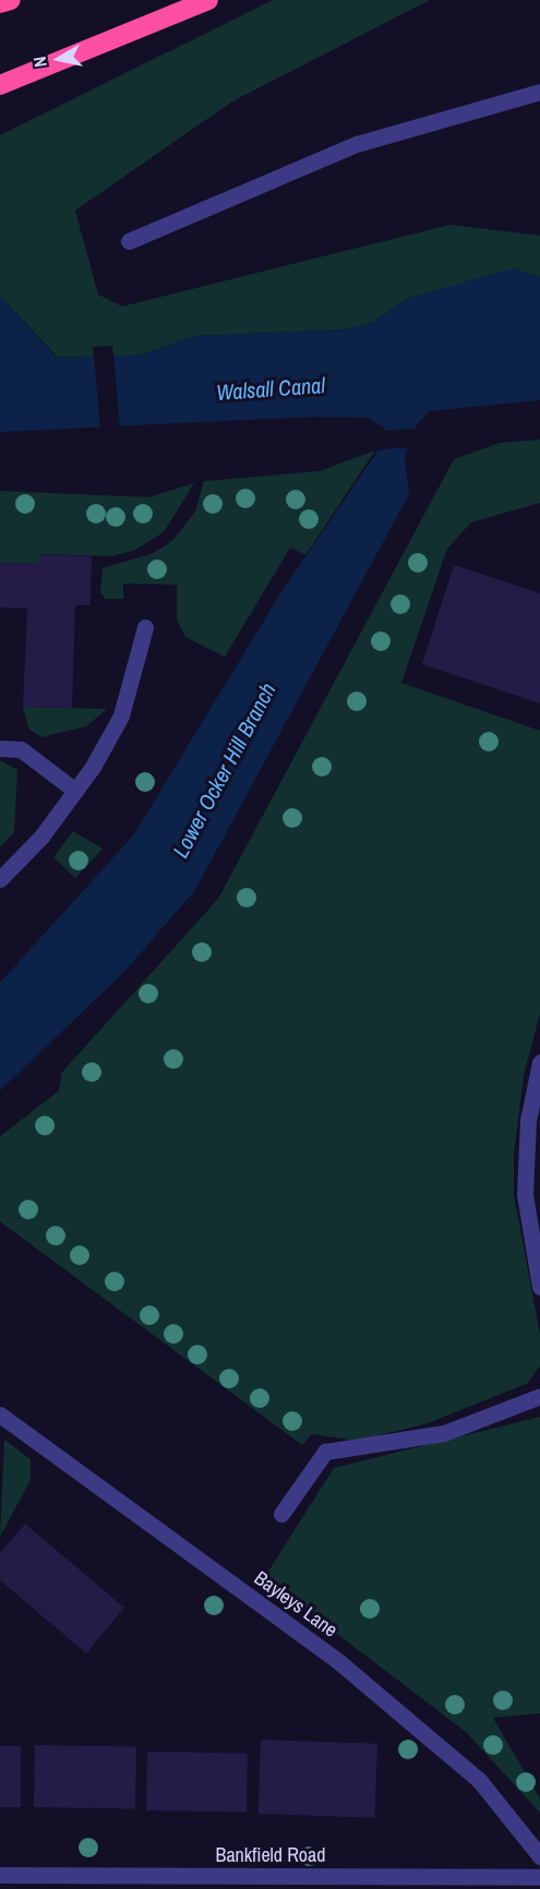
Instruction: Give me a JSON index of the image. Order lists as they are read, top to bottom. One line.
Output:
{"streets":{"street":["Bayleys Lane","Bankfield Road"]},"water":["Walsall Canal","Lower Ocker Hill Branch"],"north":"left"}
